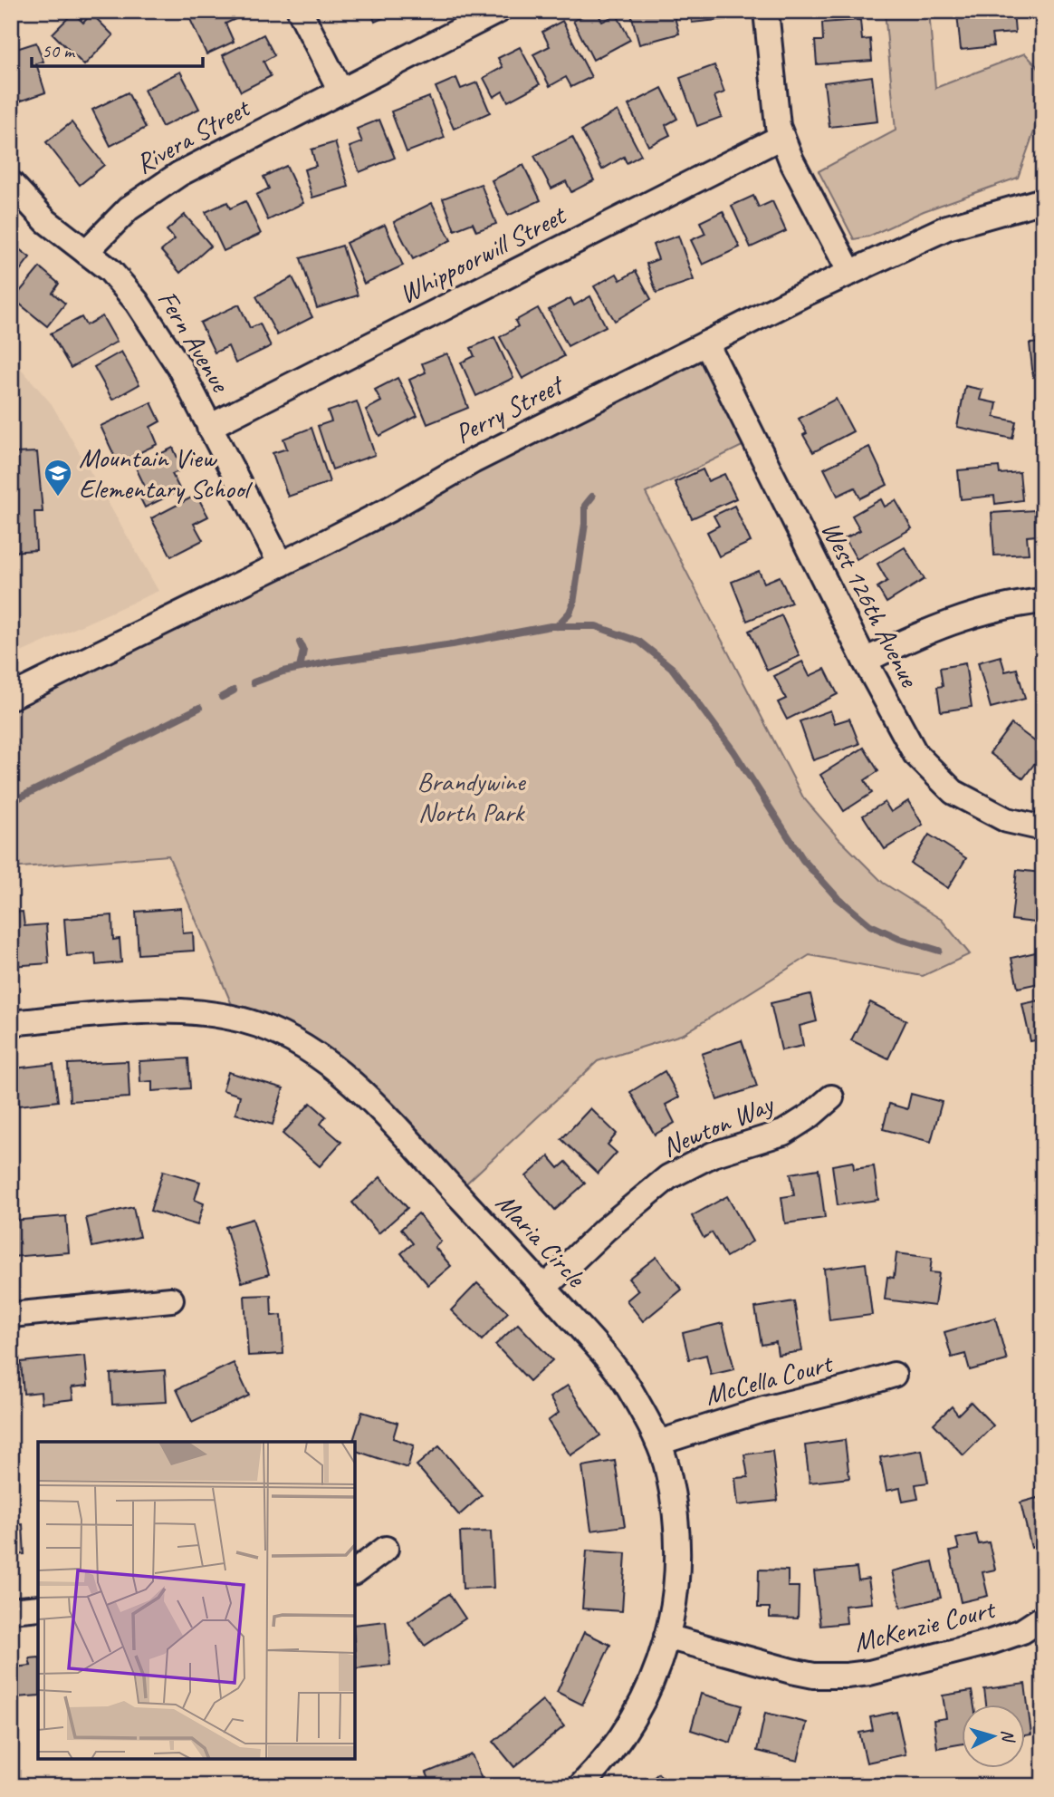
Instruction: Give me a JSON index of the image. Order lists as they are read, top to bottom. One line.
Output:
{"streets":{"street":["Rivera Street","Whippoorwill Street","Fern Avenue","Perry Street","West 126th Avenue","Newton Way","Maria Circle","McCella Court","McKenzie Court"]},"crossings":[["Rivera Street","Fern Avenue"],["Whippoorwill Street","Fern Avenue"],["Fern Avenue","Perry Street"],["Perry Street","West 126th Avenue"],["Newton Way","Maria Circle"],["Maria Circle","McCella Court"],["Maria Circle","McKenzie Court"]],"parks":["Brandywine North Park"],"places":{"school or university":["Mountain View Elementary School"]},"scale_bar":"50 m","north":"right"}
